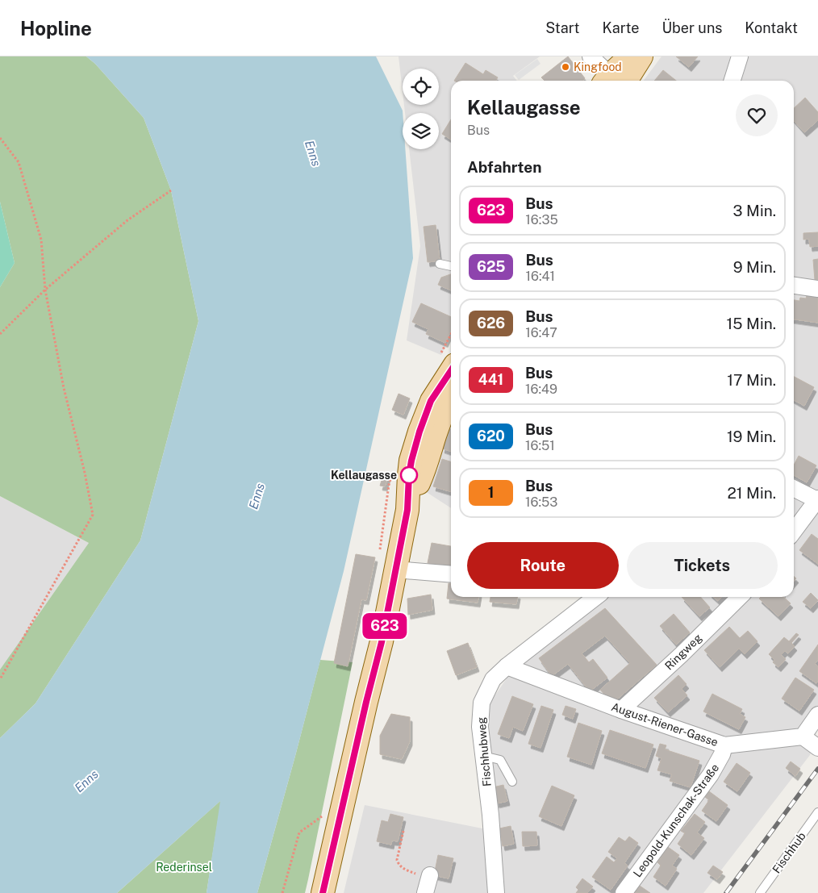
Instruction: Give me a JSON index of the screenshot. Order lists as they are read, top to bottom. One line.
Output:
{"streets":{"street":["Ringweg","August-Riener-Gasse","Fischhubweg","Leopold-Kunschak-Straße"],"lane":["Fischhub"]},"crossings":[["Ringweg","August-Riener-Gasse"],["August-Riener-Gasse","Fischhubweg"],["August-Riener-Gasse","Leopold-Kunschak-Straße"]],"water":["Enns"],"parks":["Rederinsel"],"places":["Kingfood","Kellaugasse"],"lines":["bus line 623"],"page":{"header":"Hopline","nav":["Start","Karte","Über uns","Kontakt"],"on_map":"623","heading":[["Kellaugasse","Bus"],"Abfahrten"],"list":[{"mark":"623","name":"Bus","note":"16:35","value":"3 Min."},{"mark":"625","name":"Bus","note":"16:41","value":"9 Min."},{"mark":"626","name":"Bus","note":"16:47","value":"15 Min."},{"mark":"441","name":"Bus","note":"16:49","value":"17 Min."},{"mark":"620","name":"Bus","note":"16:51","value":"19 Min."},{"mark":"1","name":"Bus","note":"16:53","value":"21 Min."}],"buttons":["Route","Tickets"]}}
